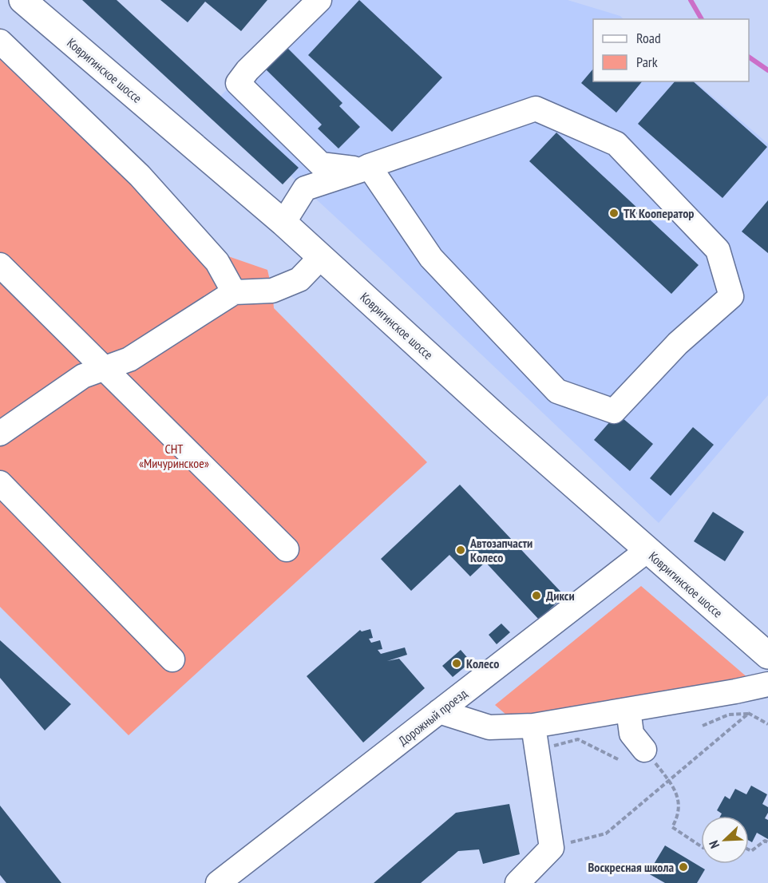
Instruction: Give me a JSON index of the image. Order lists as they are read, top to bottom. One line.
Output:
{"streets":{"main road":["Ковригинское шоссе"],"street":["Дорожный проезд"]},"crossings":[["Ковригинское шоссе","Дорожный проезд"]],"parks":["СНТ «Мичуринское»"],"places":["ТК Кооператор","Автозапчасти Колесо","Дикси","Колесо","Воскресная школа"],"legend":["Road","Park"],"north":"bottom left"}
